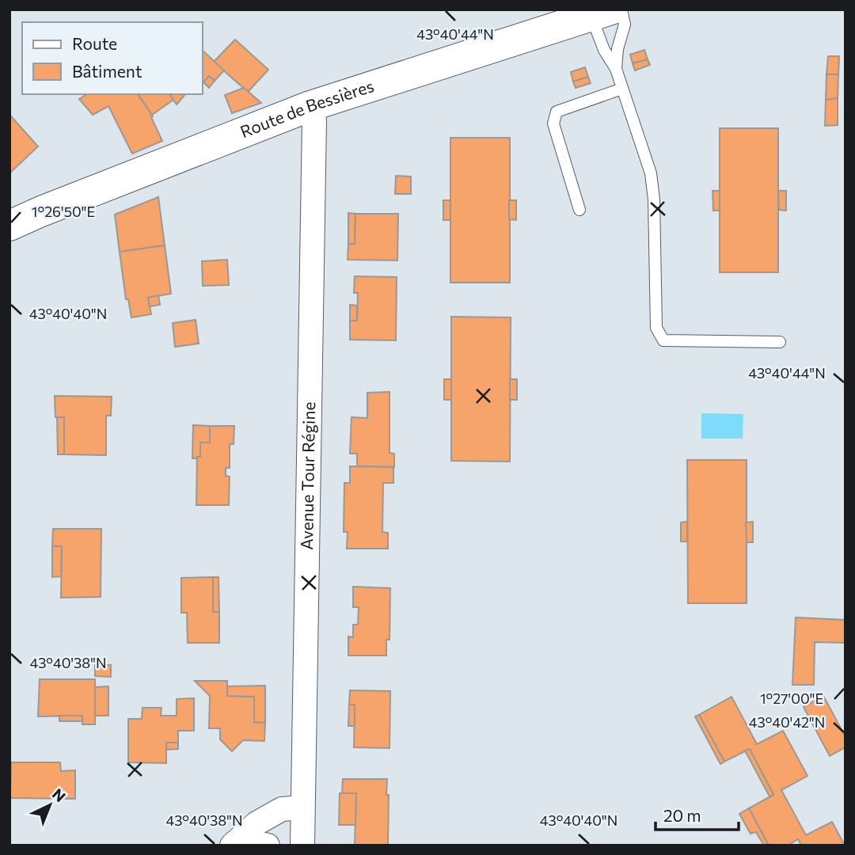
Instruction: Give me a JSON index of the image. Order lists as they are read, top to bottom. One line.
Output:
{"streets":{"main road":["Route de Bessières"],"street":["Avenue Tour Régine"]},"crossings":[["Route de Bessières","Avenue Tour Régine"]],"legend":["Route","Bâtiment"],"scale_bar":"20 m","north":"top right","coordinates":["43°40'44\"N","1°26'50\"E","43°40'40\"N","43°40'38\"N","1°27'00\"E","43°40'42\"N"]}
